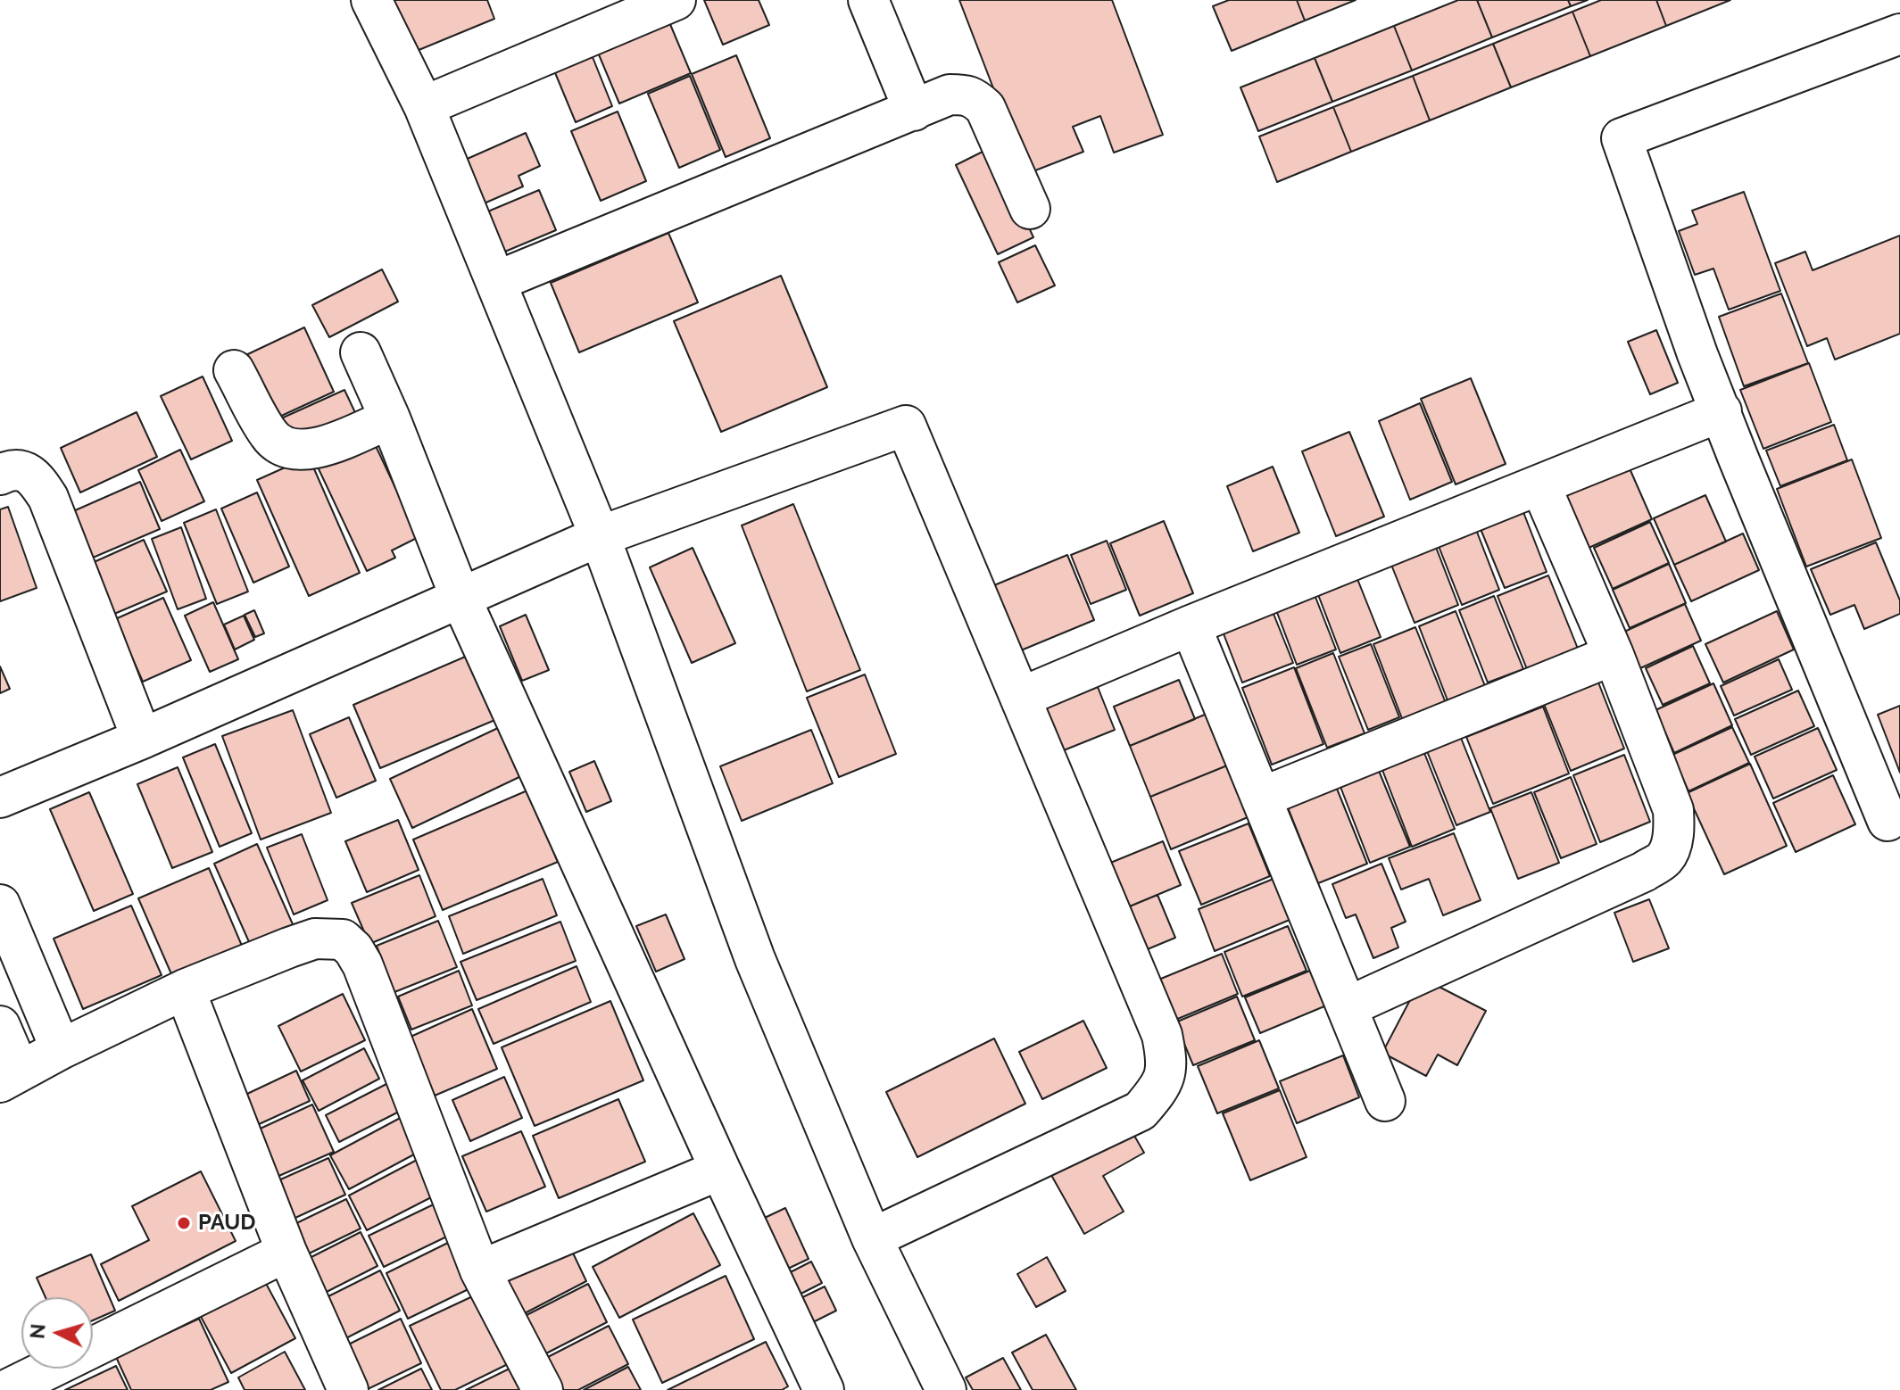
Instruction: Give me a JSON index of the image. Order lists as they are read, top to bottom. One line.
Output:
{"places":["PAUD"],"north":"left"}
